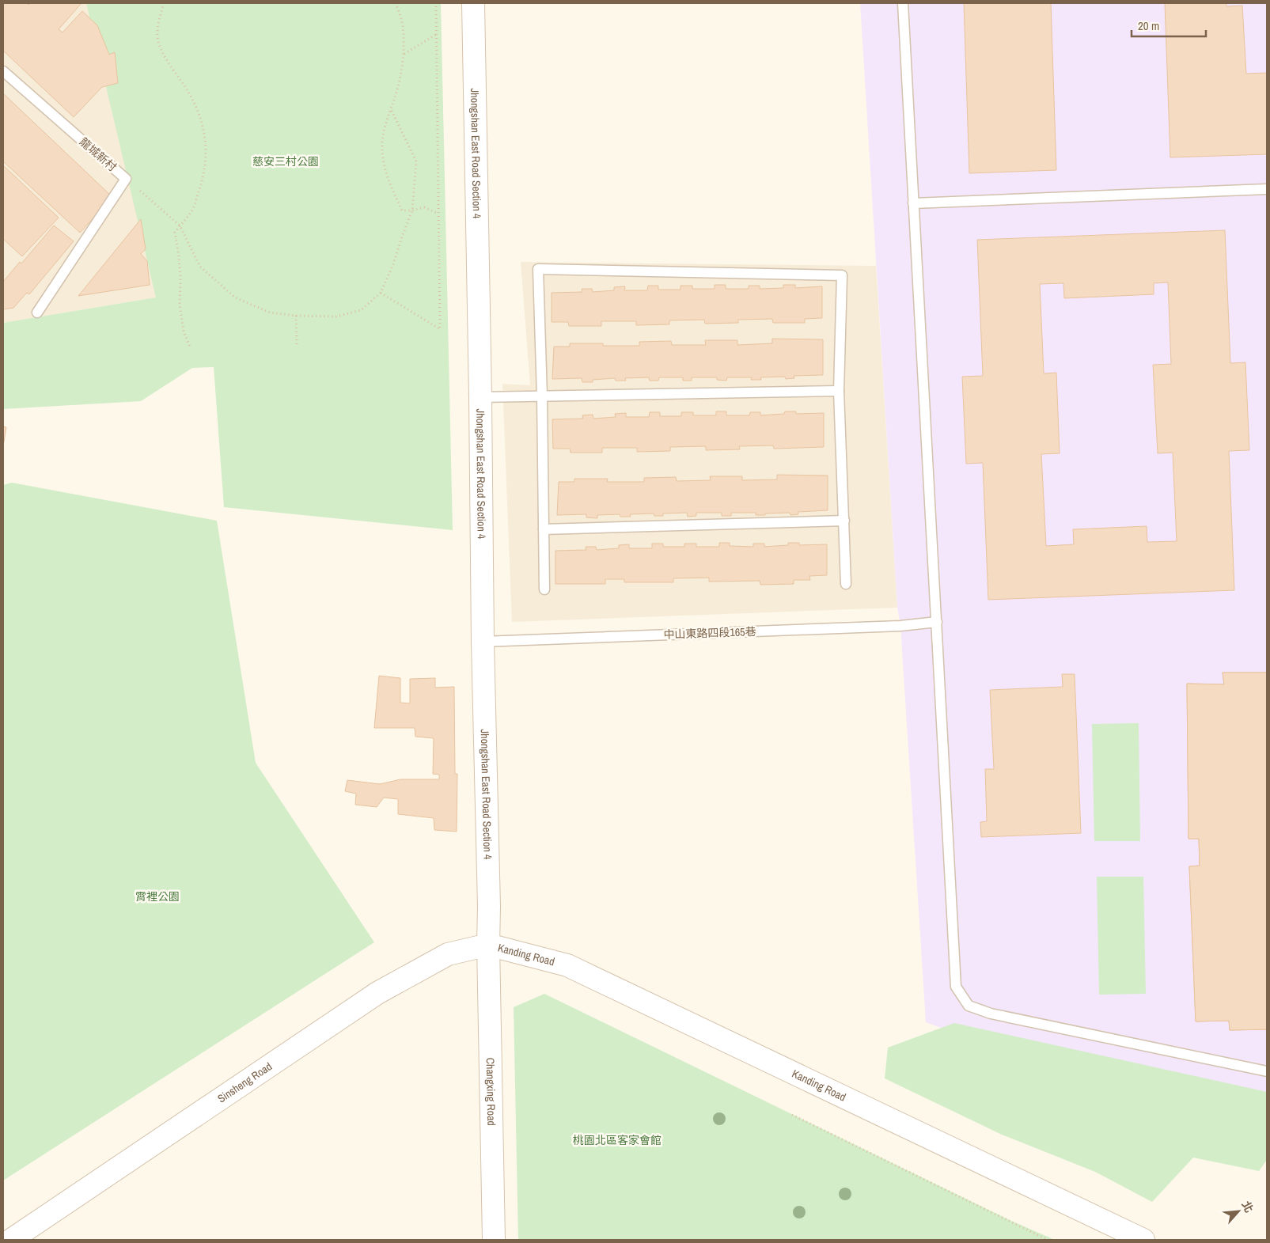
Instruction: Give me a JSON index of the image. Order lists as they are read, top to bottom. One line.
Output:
{"streets":{"street":["Jhongshan East Road Section 4","Kanding Road","Sinsheng Road","Changxing Road"],"lane":["龍城新村","中山東路四段165巷"]},"crossings":[["Jhongshan East Road Section 4","中山東路四段165巷"],["Jhongshan East Road Section 4","Kanding Road"],["Jhongshan East Road Section 4","Sinsheng Road"],["Jhongshan East Road Section 4","Changxing Road"],["Kanding Road","Sinsheng Road"],["Kanding Road","Changxing Road"],["Sinsheng Road","Changxing Road"]],"parks":["慈安三村公園","霄裡公園","桃園北區客家會館"],"scale_bar":"20 m","north":"top right"}
